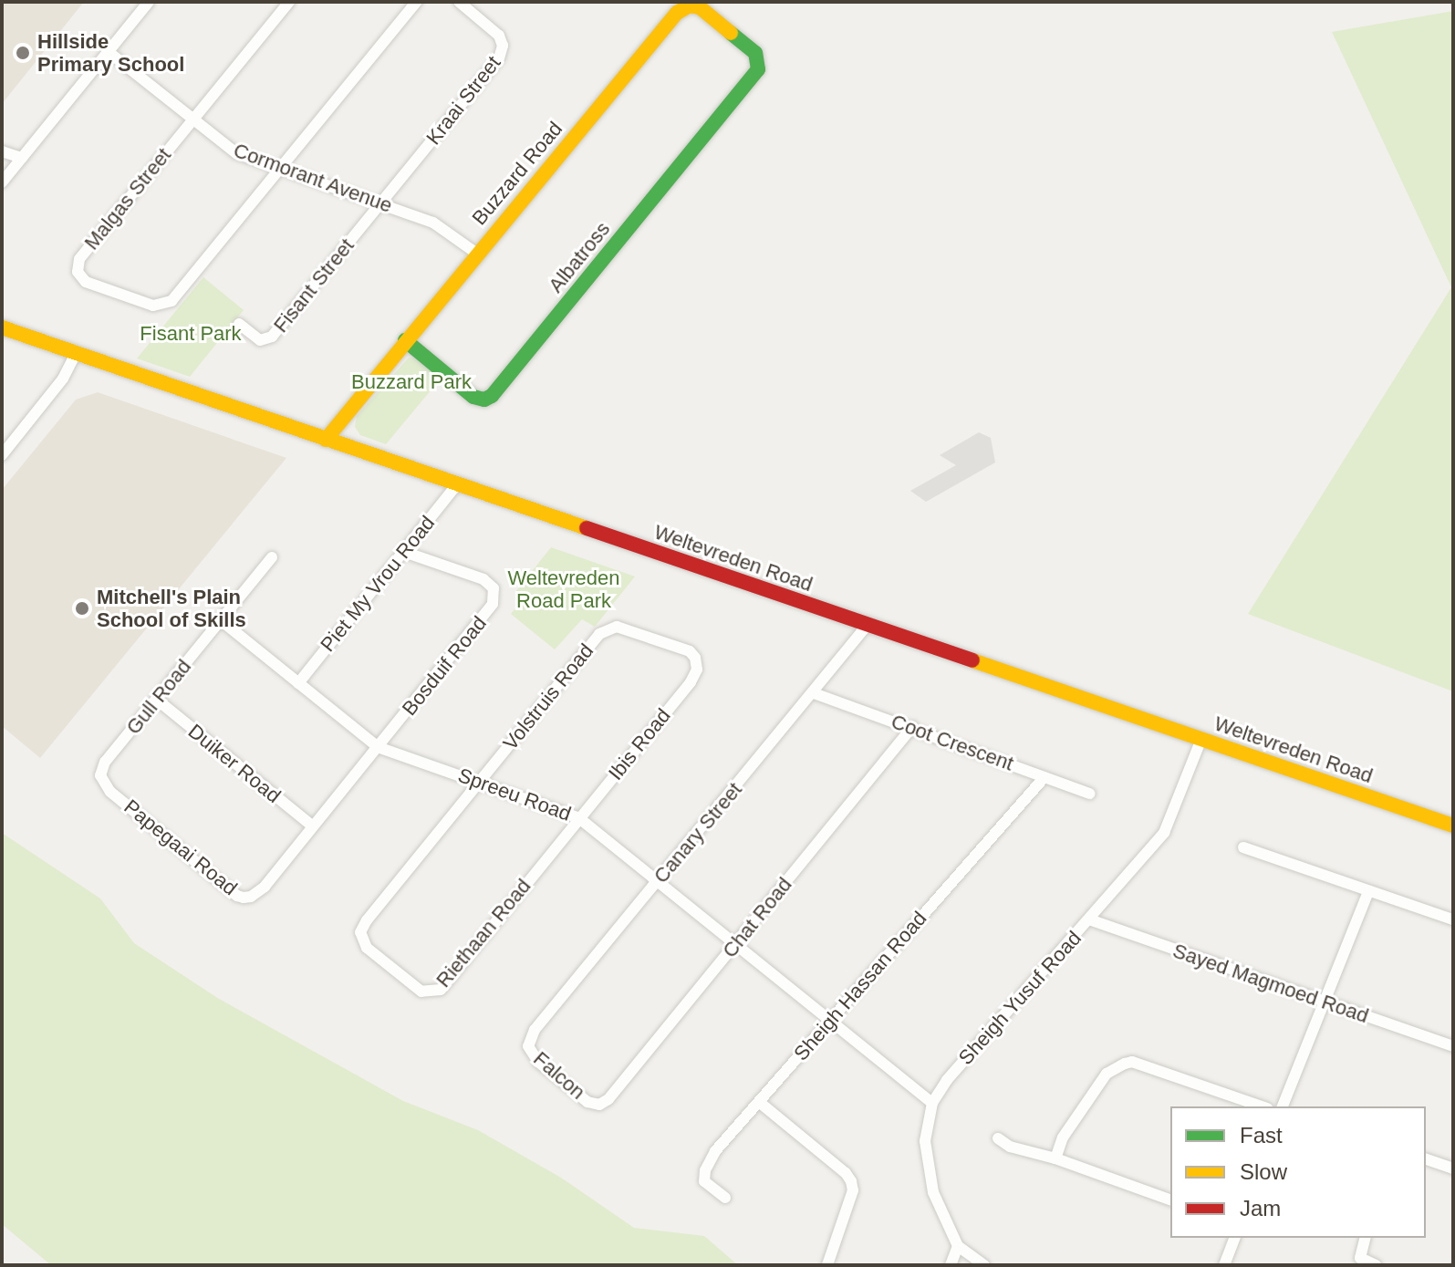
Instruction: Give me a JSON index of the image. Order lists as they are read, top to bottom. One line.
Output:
{"streets":{"main road":["Buzzard Road","Albatross","Weltevreden Road"],"street":["Kraai Street","Cormorant Avenue","Malgas Street","Fisant Street","Piet My Vrou Road","Bosduif Road","Gull Road","Volstruis Road","Coot Crescent","Ibis Road","Duiker Road","Spreeu Road","Canary Street","Papegaai Road","Chat Road","Riethaan Road","Sayed Magmoed Road","Sheigh Hassan Road","Sheigh Yusuf Road","Falcon"]},"crossings":[["Kraai Street","Cormorant Avenue"],["Kraai Street","Fisant Street"],["Buzzard Road","Cormorant Avenue"],["Buzzard Road","Albatross"],["Buzzard Road","Weltevreden Road"],["Cormorant Avenue","Malgas Street"],["Cormorant Avenue","Fisant Street"],["Weltevreden Road","Piet My Vrou Road"],["Weltevreden Road","Canary Street"],["Weltevreden Road","Sheigh Yusuf Road"],["Piet My Vrou Road","Bosduif Road"],["Piet My Vrou Road","Spreeu Road"],["Bosduif Road","Spreeu Road"],["Bosduif Road","Papegaai Road"],["Gull Road","Duiker Road"],["Gull Road","Spreeu Road"],["Gull Road","Papegaai Road"],["Volstruis Road","Ibis Road"],["Volstruis Road","Spreeu Road"],["Volstruis Road","Riethaan Road"],["Coot Crescent","Canary Street"],["Coot Crescent","Chat Road"],["Coot Crescent","Sheigh Hassan Road"],["Ibis Road","Spreeu Road"],["Ibis Road","Riethaan Road"],["Duiker Road","Papegaai Road"],["Spreeu Road","Canary Street"],["Spreeu Road","Papegaai Road"],["Spreeu Road","Chat Road"],["Spreeu Road","Riethaan Road"],["Spreeu Road","Sheigh Hassan Road"],["Spreeu Road","Sheigh Yusuf Road"],["Canary Street","Falcon"],["Chat Road","Falcon"],["Sayed Magmoed Road","Sheigh Yusuf Road"]],"parks":["Fisant Park","Buzzard Park","Weltevreden Road Park"],"places":["Hillside Primary School","Mitchell's Plain School of Skills"],"legend":["Fast","Slow","Jam"]}
